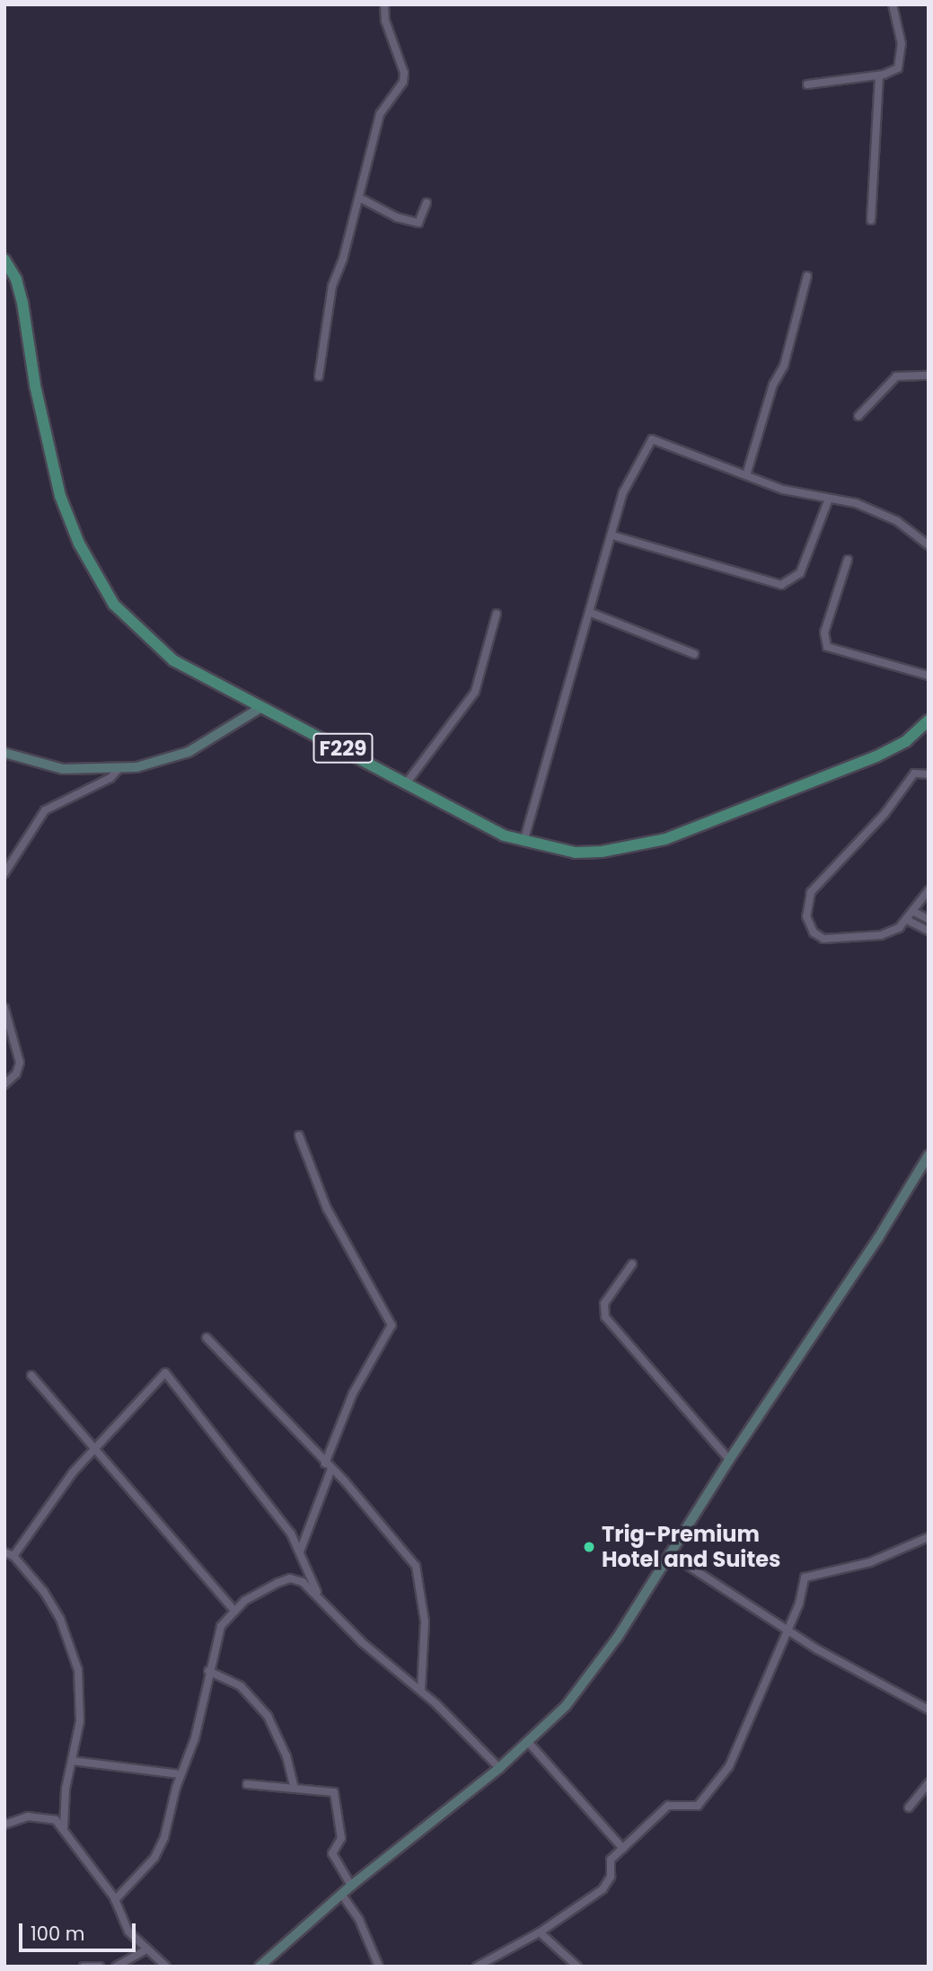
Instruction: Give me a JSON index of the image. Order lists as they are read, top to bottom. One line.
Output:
{"streets":{"main road":["F229"]},"places":["Trig-Premium Hotel and Suites"],"scale_bar":"100 m"}
